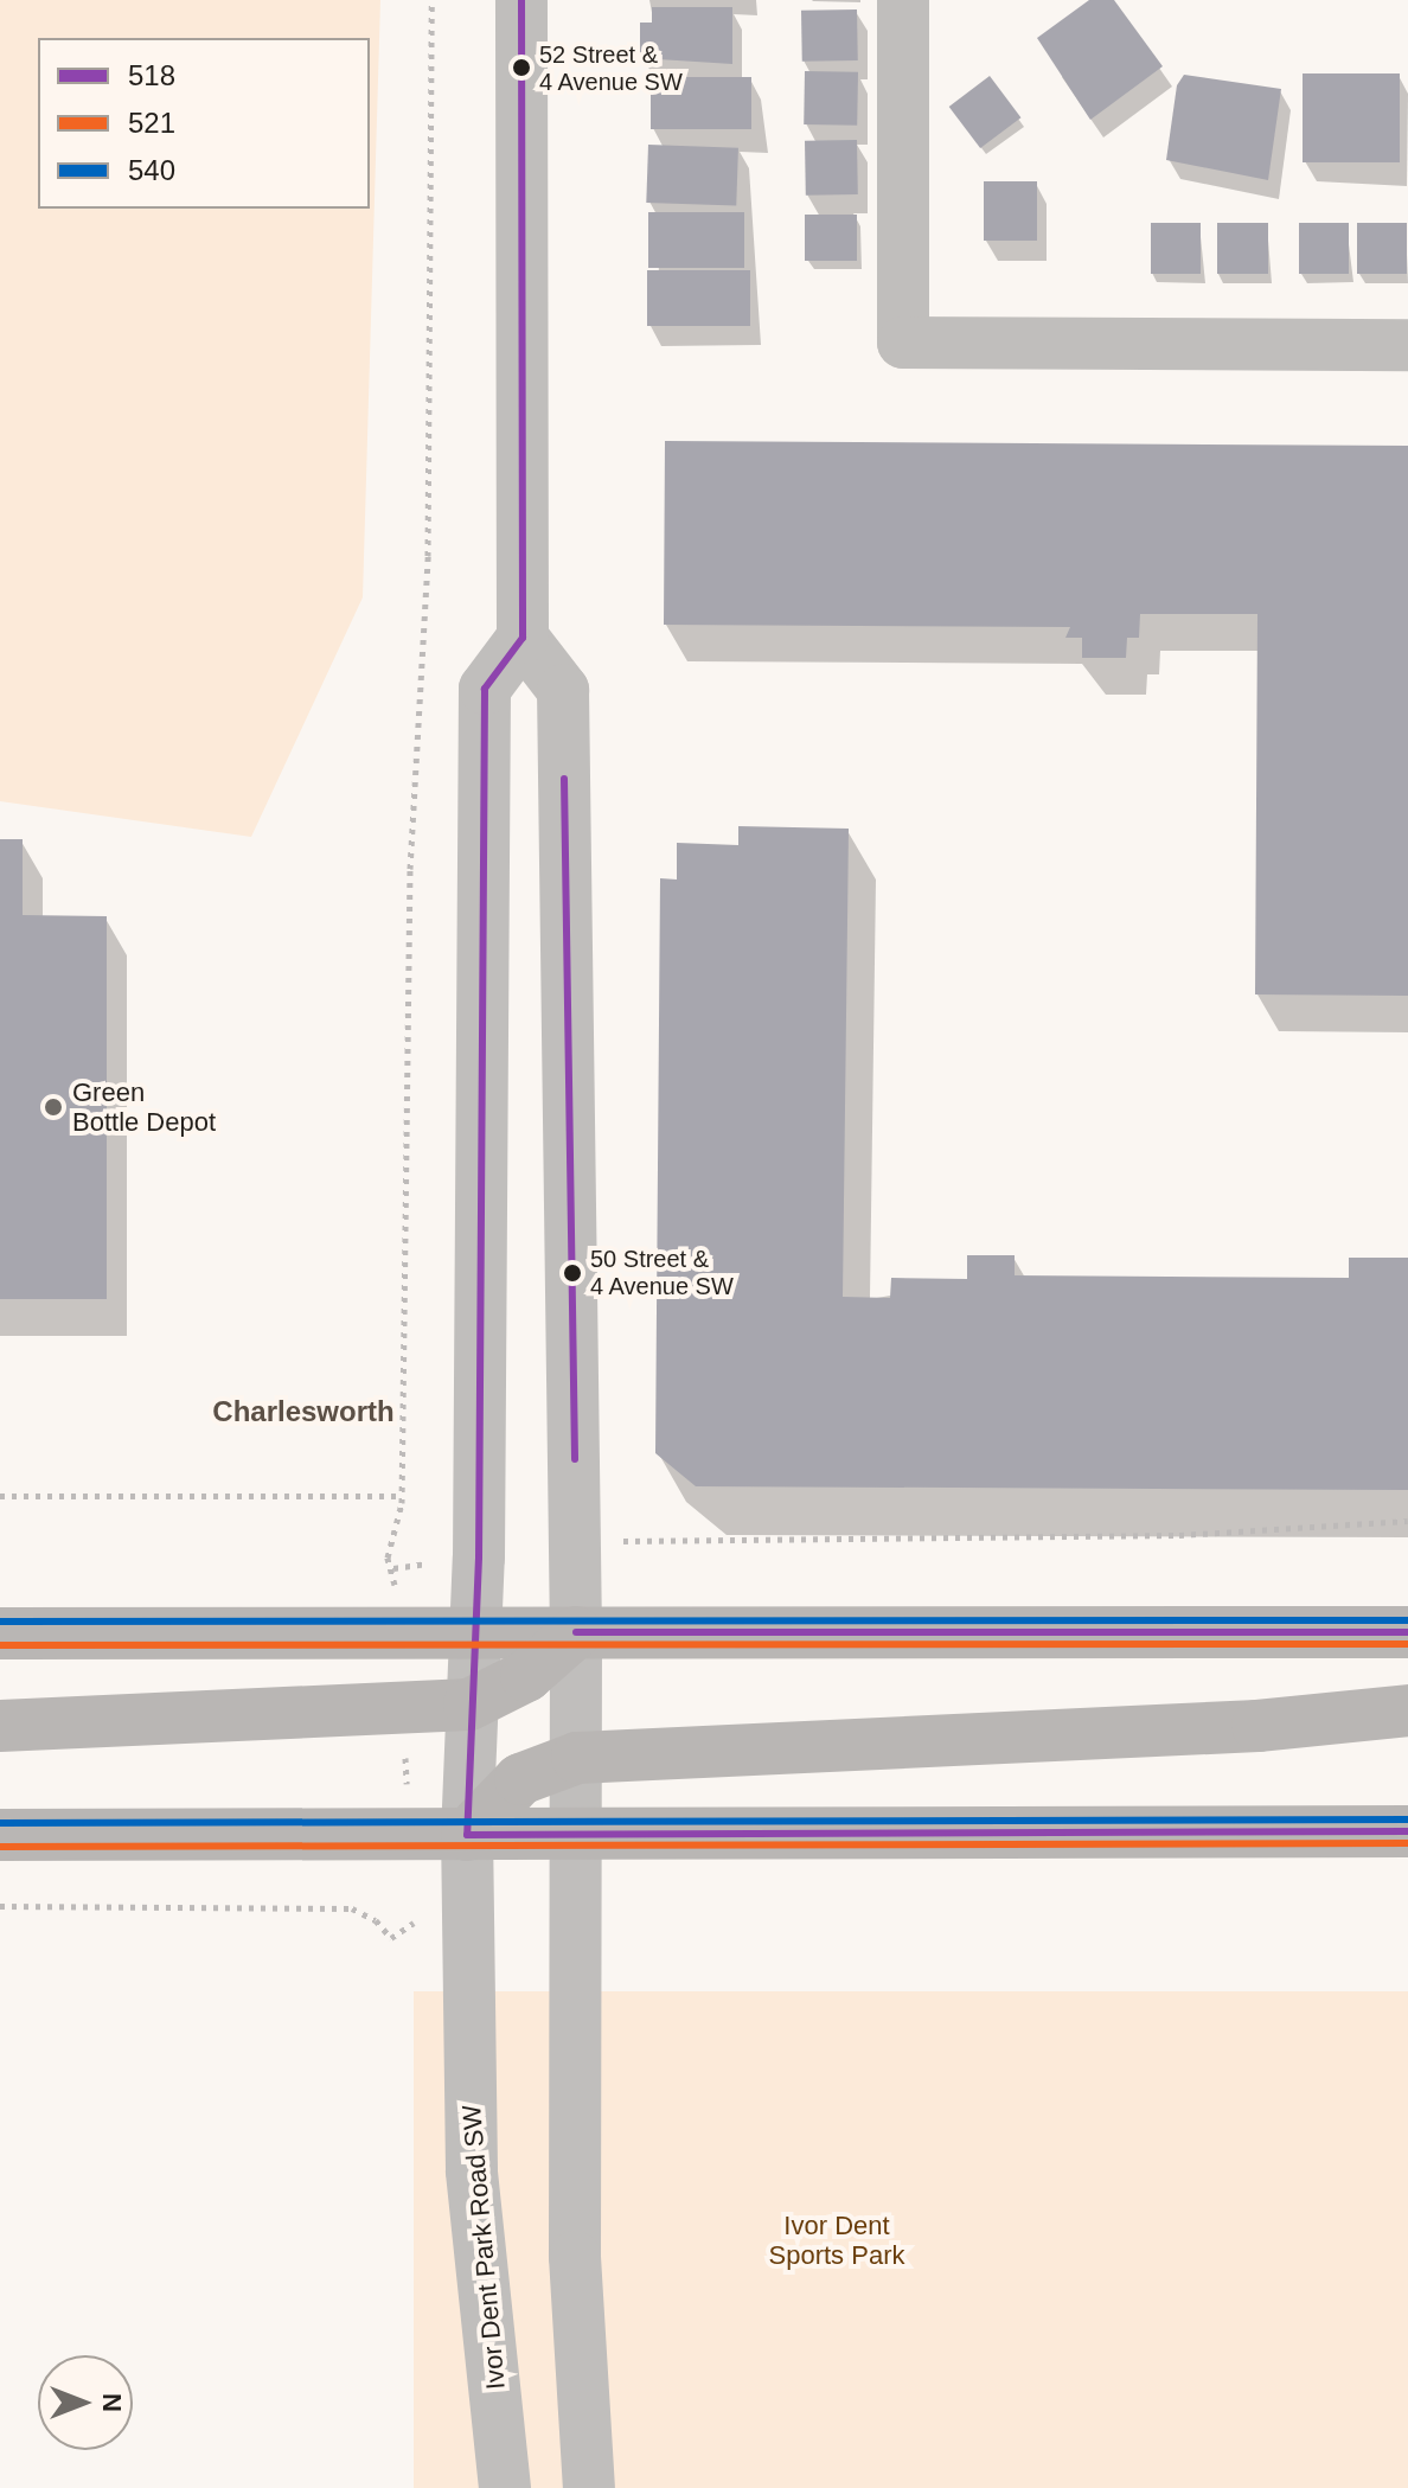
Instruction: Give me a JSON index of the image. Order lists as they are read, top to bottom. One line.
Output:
{"streets":{"street":["Ivor Dent Park Road SW"]},"districts":["Charlesworth"],"parks":["Ivor Dent Sports Park"],"places":["52 Street & 4 Avenue SW","Green Bottle Depot","50 Street & 4 Avenue SW"],"lines":["transit line 518","transit line 540","transit line 521"],"legend":["518","521","540"],"north":"right"}
